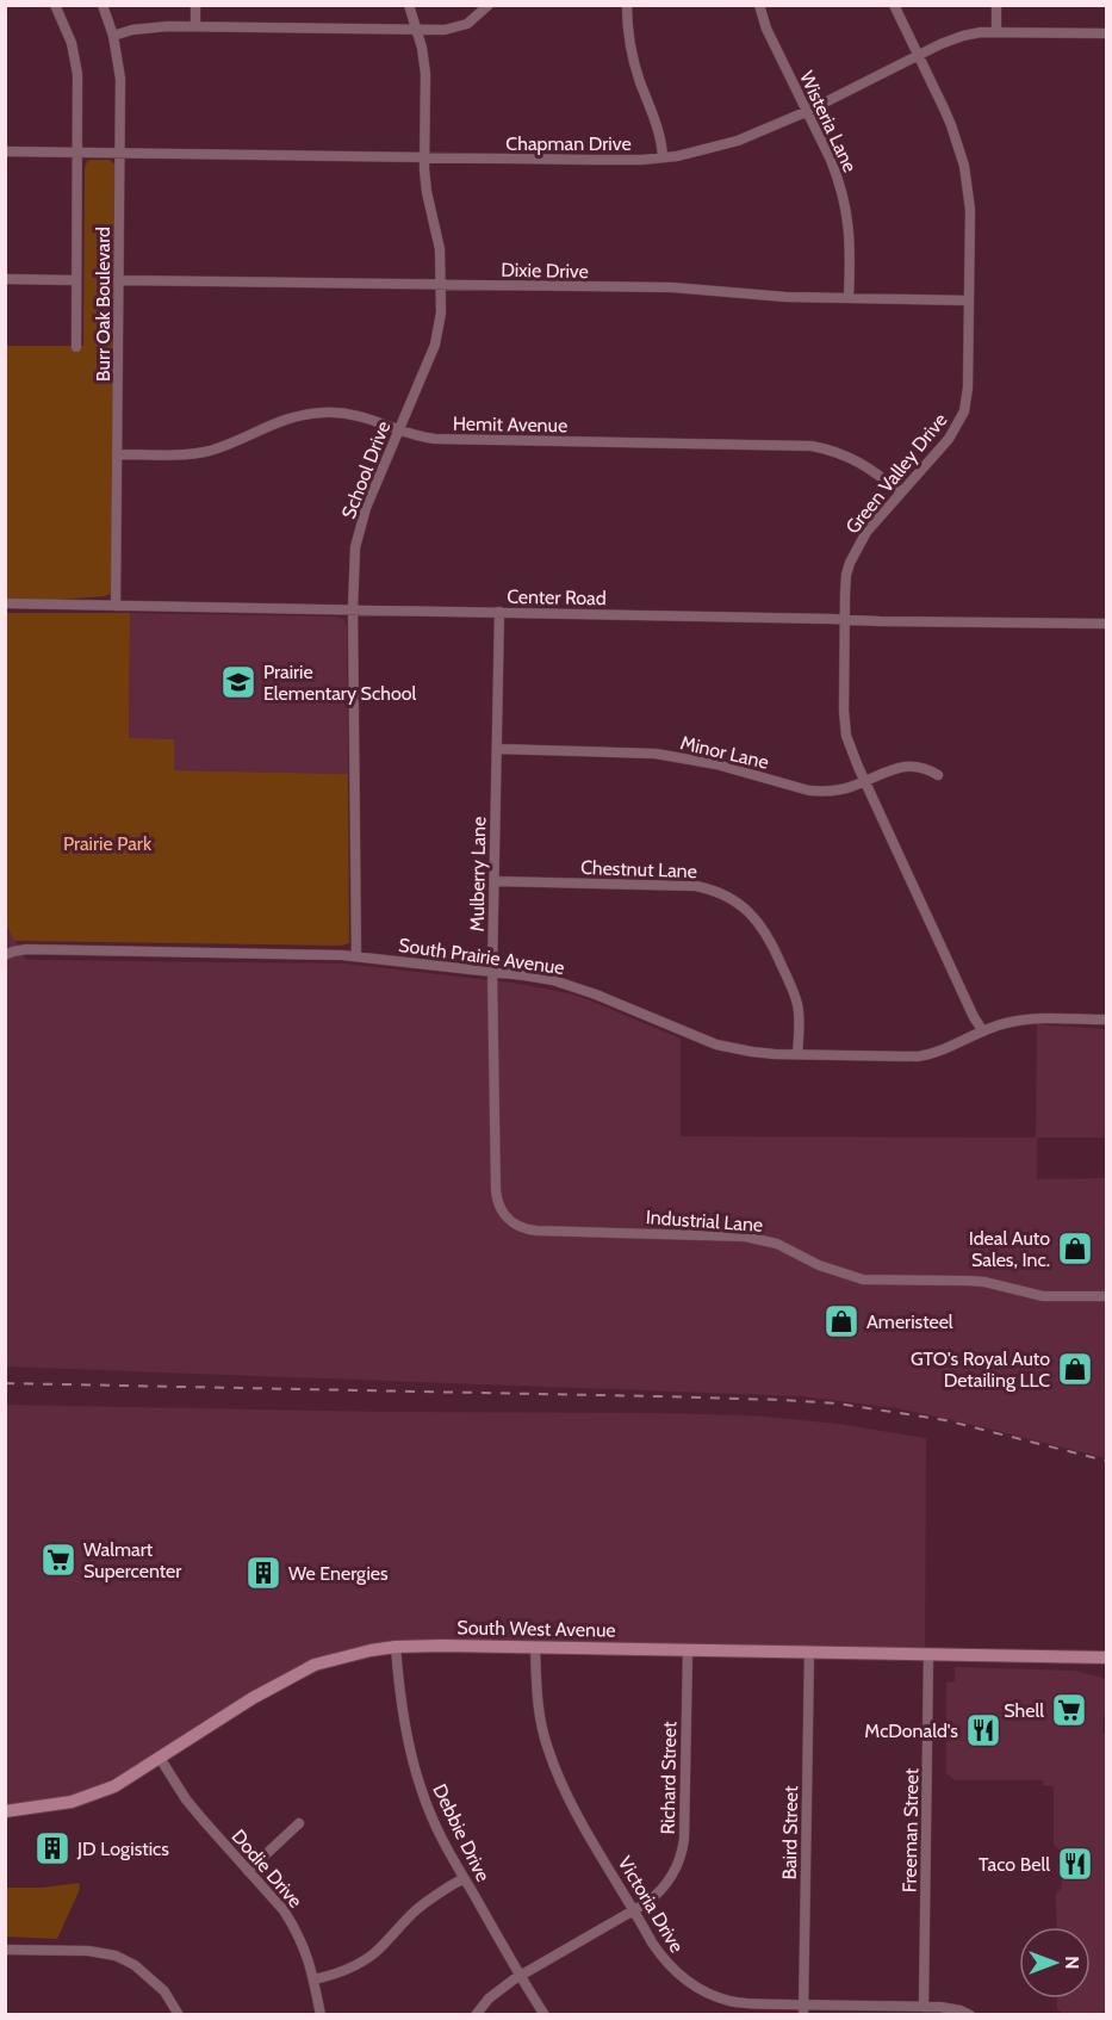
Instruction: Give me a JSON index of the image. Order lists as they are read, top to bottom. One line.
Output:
{"streets":{"street":["Wisteria Lane","Chapman Drive","Dixie Drive","Burr Oak Boulevard","Hemit Avenue","School Drive","Green Valley Drive","Center Road","Minor Lane","Chestnut Lane","Mulberry Lane","South Prairie Avenue","Industrial Lane","South West Avenue","Richard Street","Freeman Street","Debbie Drive","Baird Street","Dodie Drive","Victoria Drive"]},"crossings":[["Wisteria Lane","Chapman Drive"],["Wisteria Lane","Dixie Drive"],["Chapman Drive","Burr Oak Boulevard"],["Chapman Drive","School Drive"],["Chapman Drive","Green Valley Drive"],["Dixie Drive","Burr Oak Boulevard"],["Dixie Drive","School Drive"],["Dixie Drive","Green Valley Drive"],["Burr Oak Boulevard","Hemit Avenue"],["Burr Oak Boulevard","Center Road"],["Hemit Avenue","School Drive"],["Hemit Avenue","Green Valley Drive"],["School Drive","Center Road"],["School Drive","South Prairie Avenue"],["Green Valley Drive","Center Road"],["Green Valley Drive","Minor Lane"],["Green Valley Drive","South Prairie Avenue"],["Center Road","Mulberry Lane"],["Minor Lane","Mulberry Lane"],["Chestnut Lane","Mulberry Lane"],["Chestnut Lane","South Prairie Avenue"],["Mulberry Lane","South Prairie Avenue"],["Mulberry Lane","Industrial Lane"],["South West Avenue","Richard Street"],["South West Avenue","Freeman Street"],["South West Avenue","Debbie Drive"],["South West Avenue","Baird Street"],["South West Avenue","Dodie Drive"],["South West Avenue","Victoria Drive"],["Richard Street","Debbie Drive"],["Richard Street","Victoria Drive"],["Freeman Street","Victoria Drive"],["Baird Street","Victoria Drive"]],"parks":["Prairie Park"],"places":{"school or university":["Prairie Elementary School"],"shop":["Ideal Auto Sales, Inc.","Ameristeel","GTO's Royal Auto Detailing LLC"],"supermarket":["Walmart Supercenter","Shell"],"building":["We Energies","JD Logistics"],"restaurant":["McDonald's","Taco Bell"]},"north":"right"}
